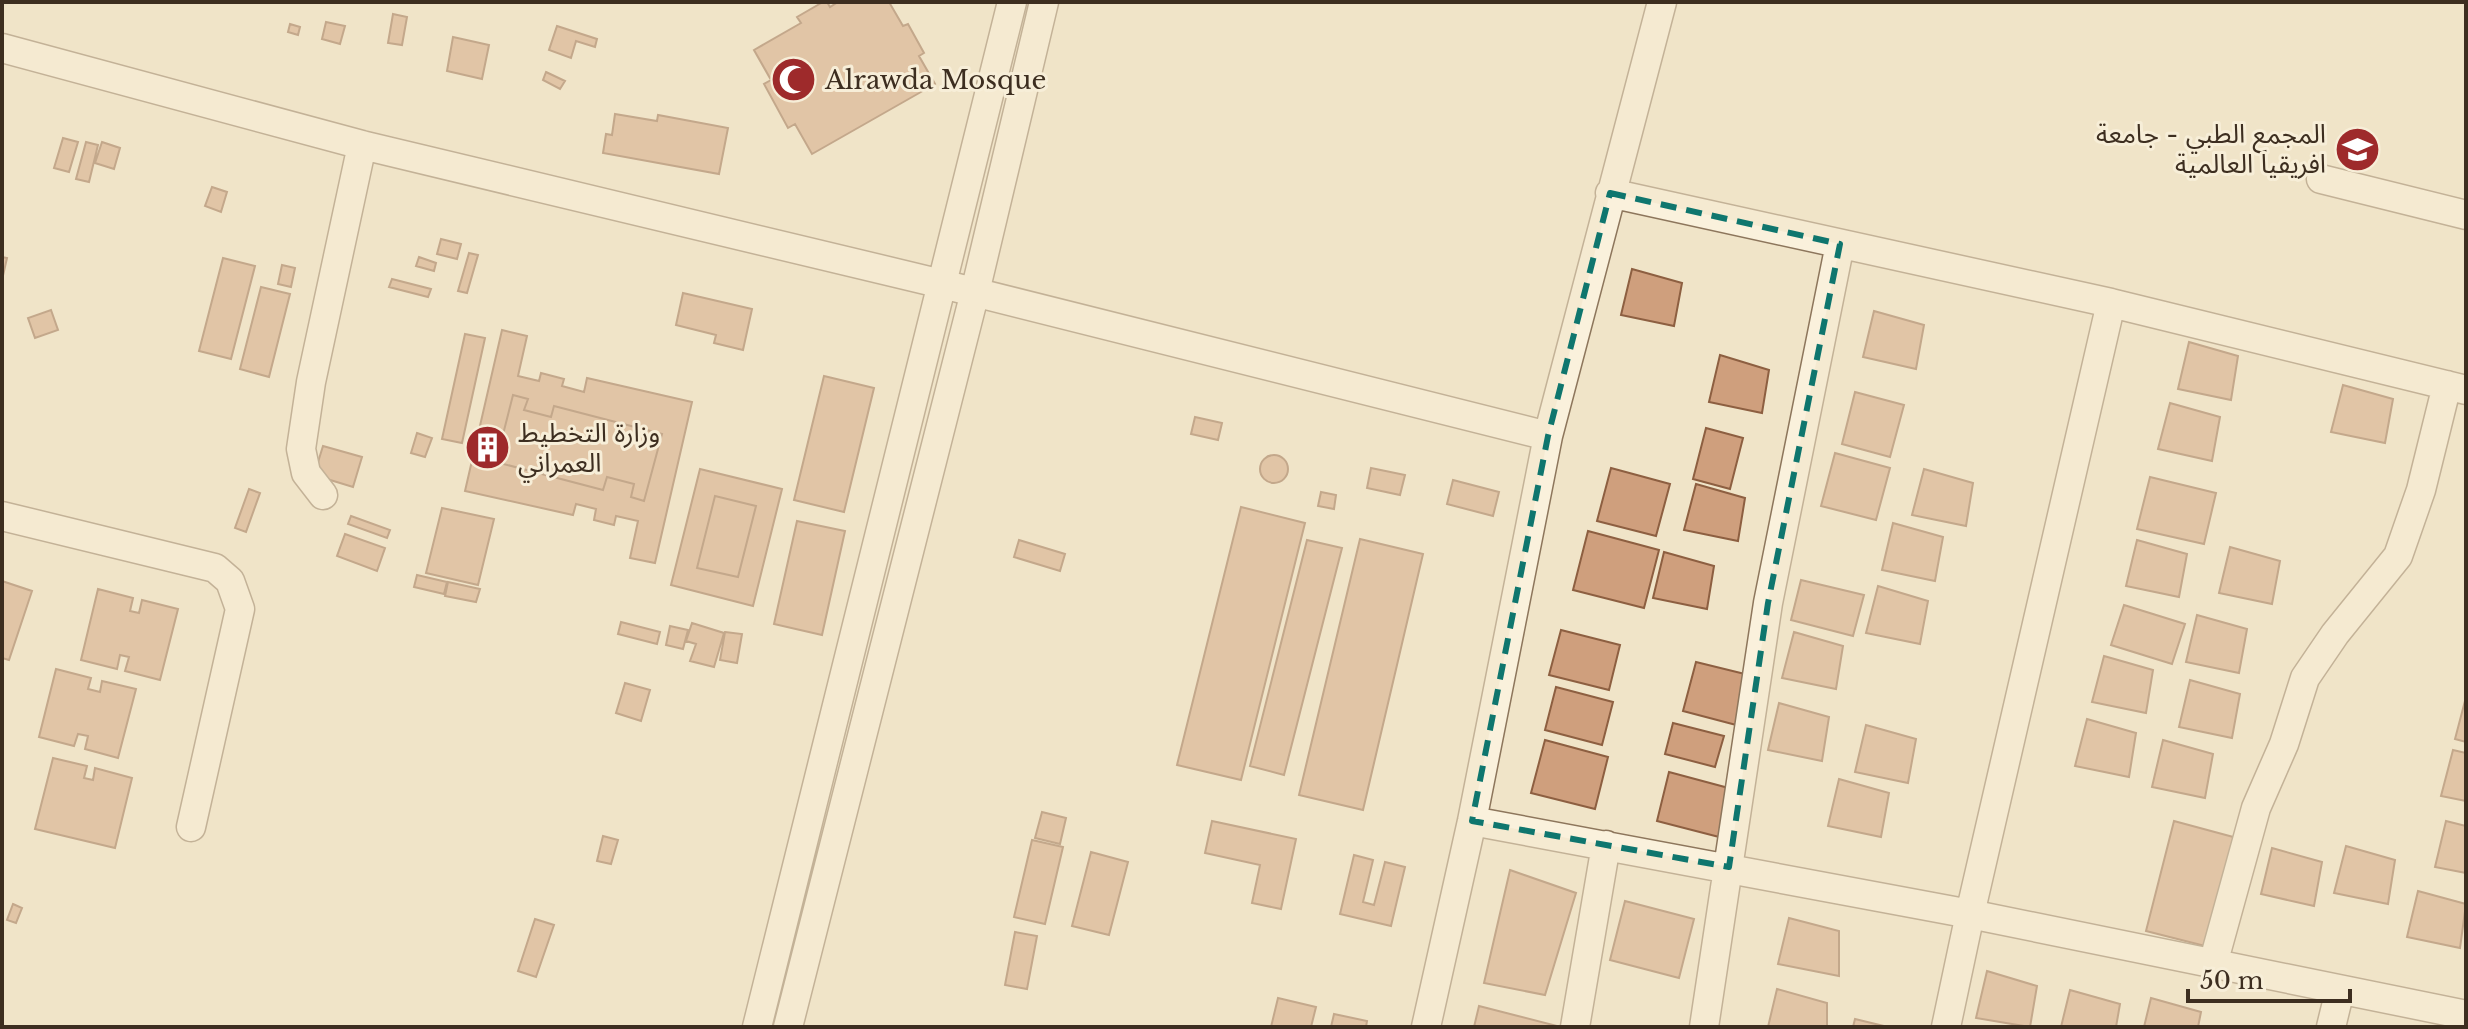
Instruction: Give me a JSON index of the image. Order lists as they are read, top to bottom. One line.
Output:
{"places":{"mosque":["Alrawda Mosque"],"school or university":["المجمع الطبي - جامعة افريقيا العالمية"],"building":["وزارة التخطيط العمراني"]},"scale_bar":"50 m"}
